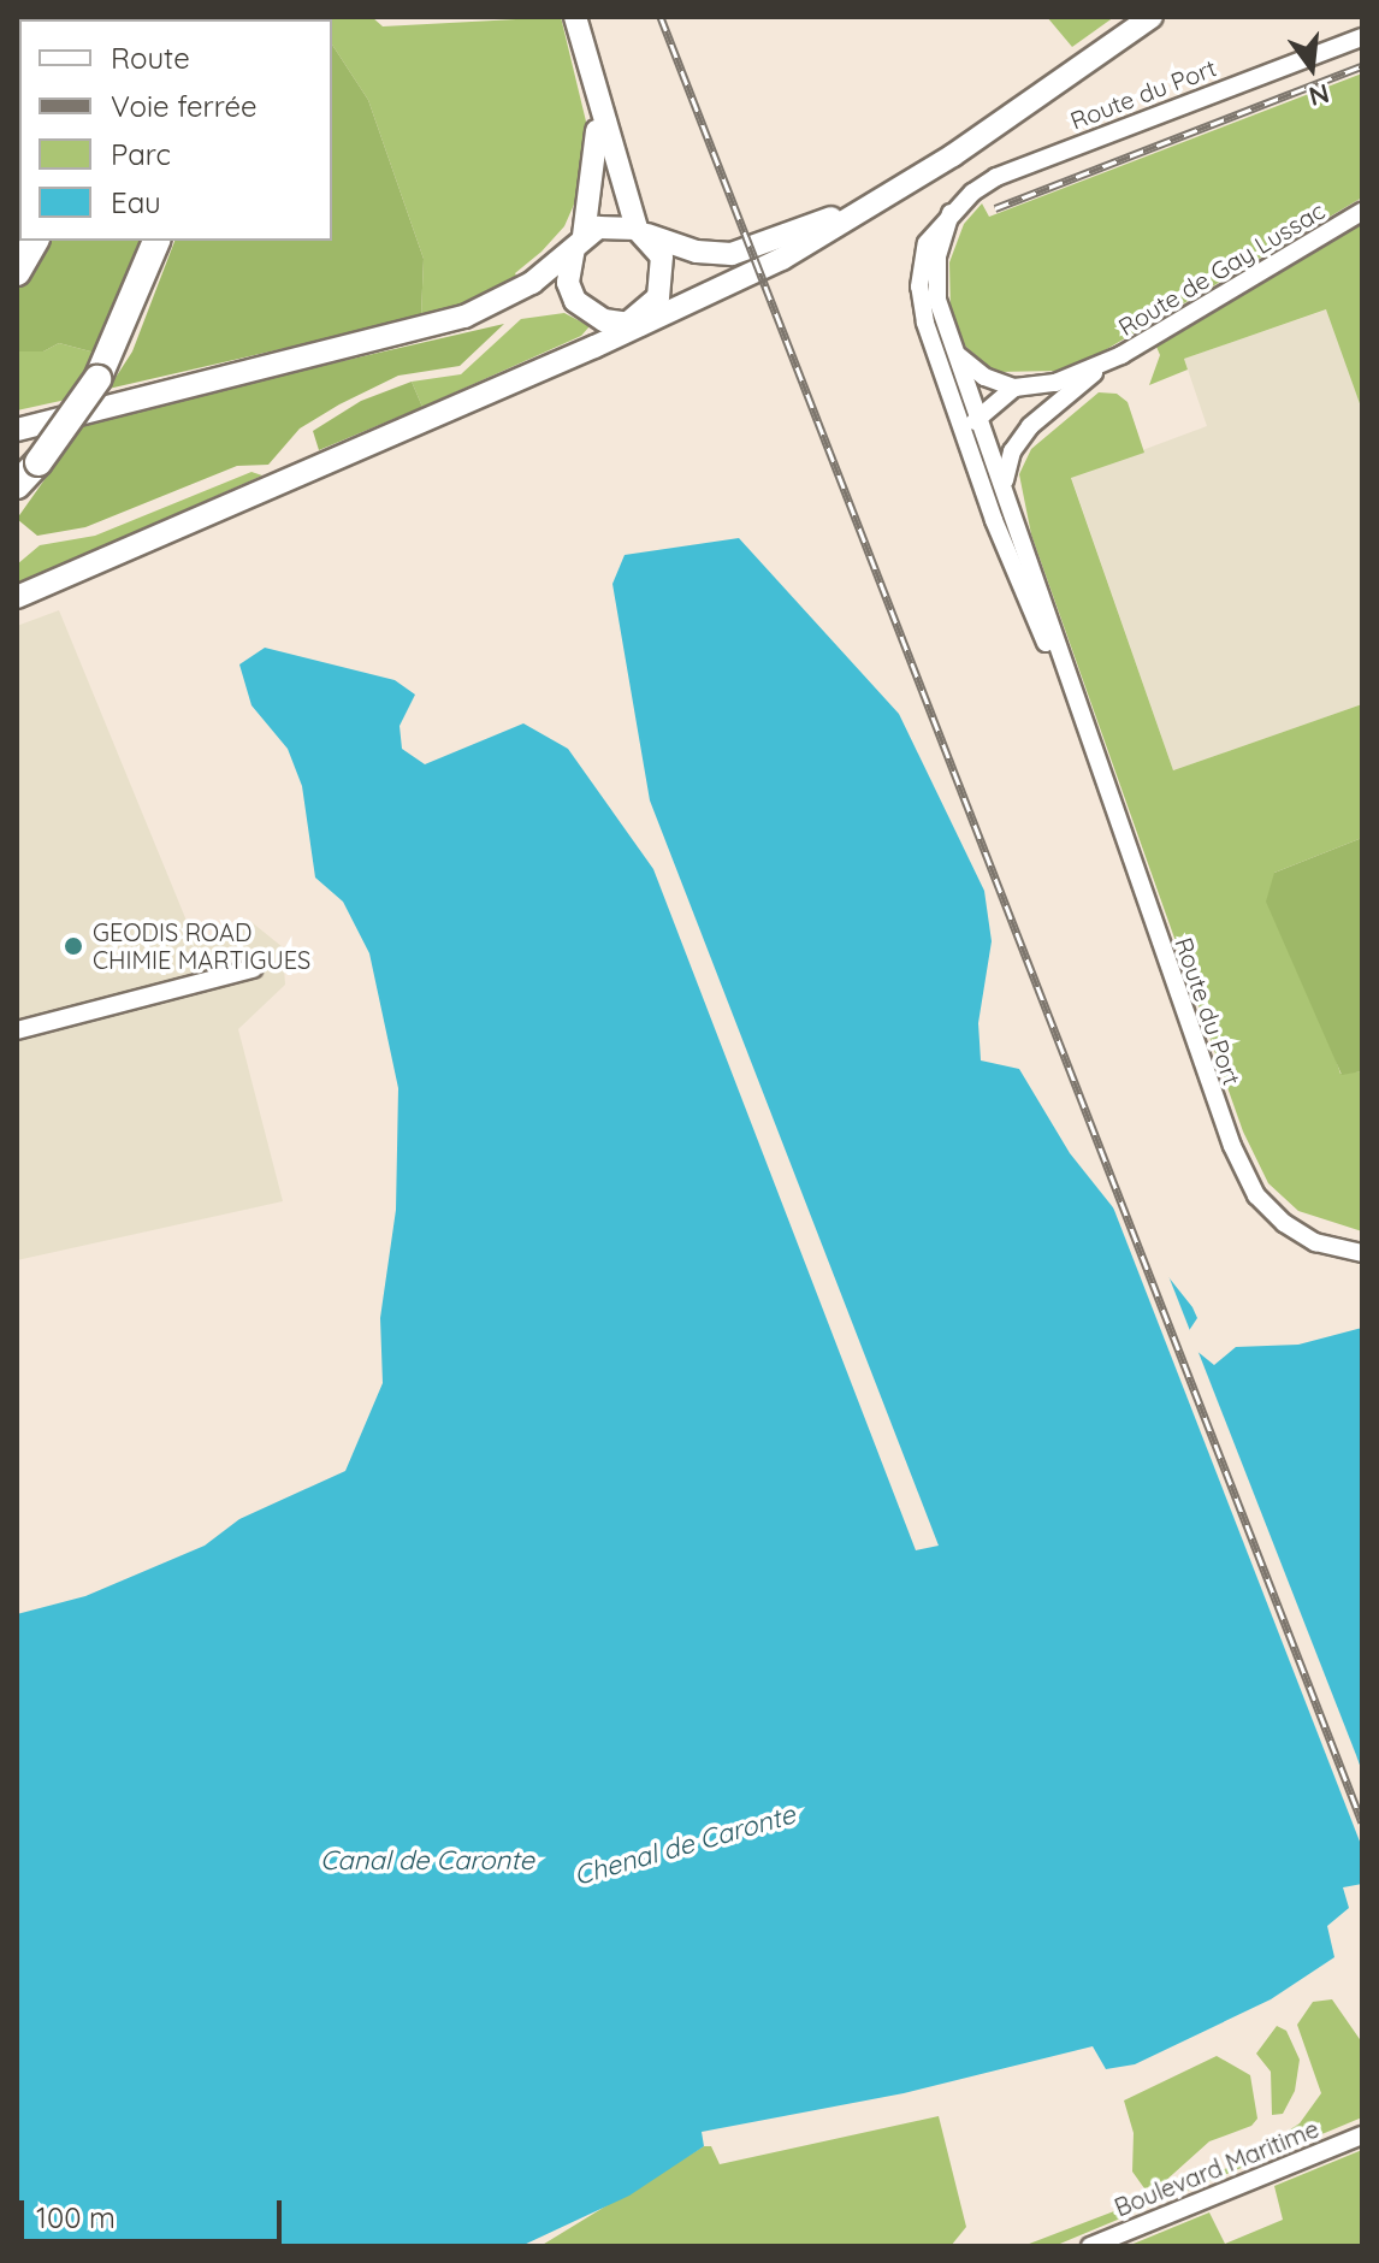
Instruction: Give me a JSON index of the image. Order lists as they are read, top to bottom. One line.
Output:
{"streets":{"street":["Route du Port","Route de Gay Lussac","Boulevard Maritime"]},"crossings":[["Route du Port","Route de Gay Lussac"]],"water":["Chenal de Caronte","Canal de Caronte"],"places":["GEODIS ROAD CHIMIE MARTIGUES"],"legend":["Route","Voie ferrée","Parc","Eau"],"scale_bar":"100 m","north":"bottom"}
